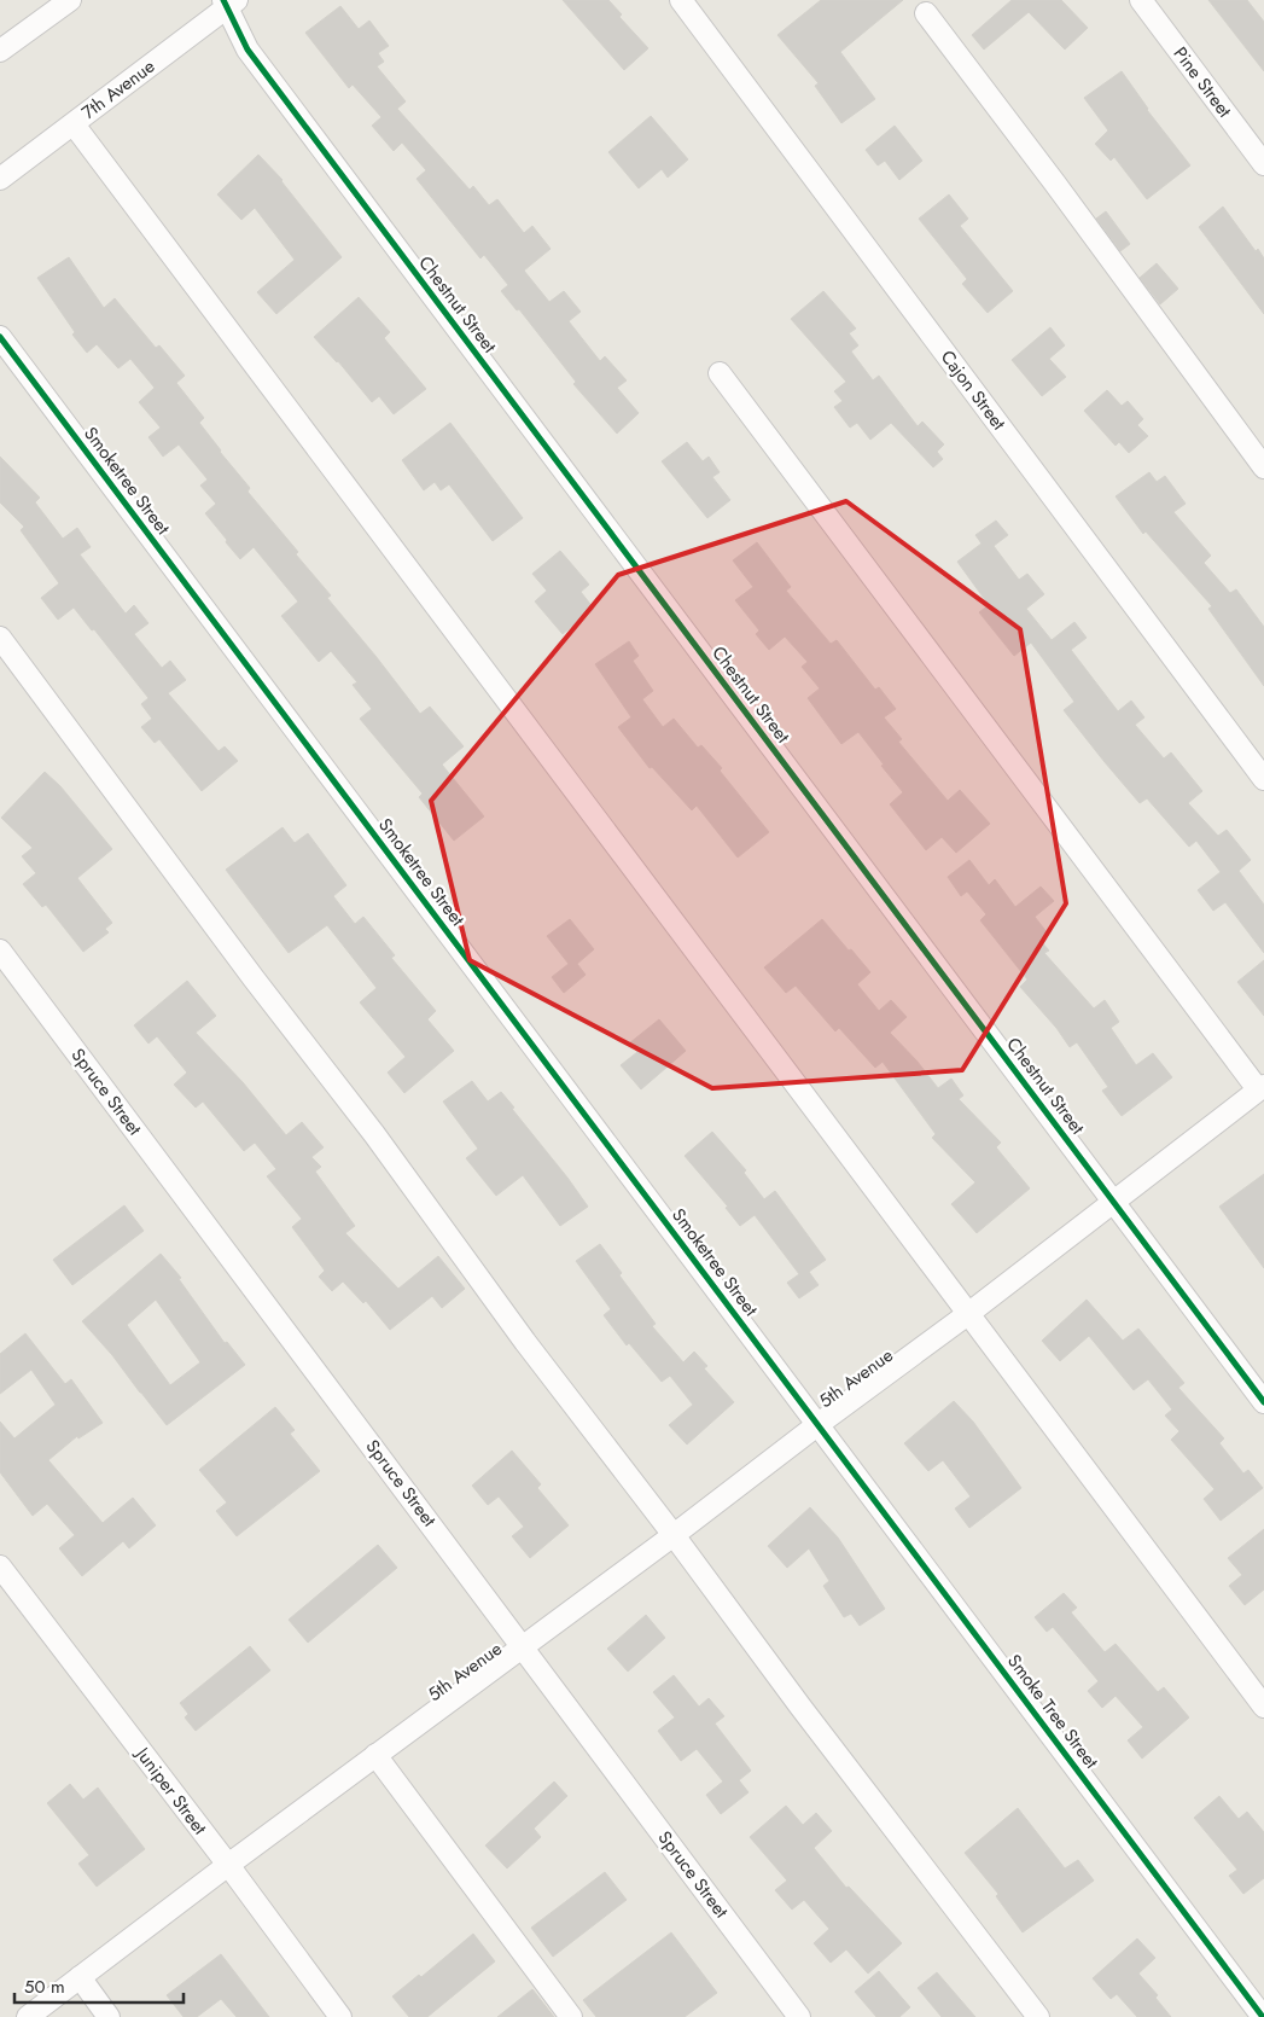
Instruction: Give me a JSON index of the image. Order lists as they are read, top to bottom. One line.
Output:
{"streets":{"street":["Pine Street","7th Avenue","Chestnut Street","Cajon Street","Smoketree Street","Spruce Street","5th Avenue","Smoke Tree Street","Juniper Street"]},"crossings":[["7th Avenue","Chestnut Street"],["Chestnut Street","5th Avenue"],["Smoketree Street","5th Avenue"],["Smoketree Street","Smoke Tree Street"],["Spruce Street","5th Avenue"],["5th Avenue","Smoke Tree Street"],["5th Avenue","Juniper Street"]],"scale_bar":"50 m"}
